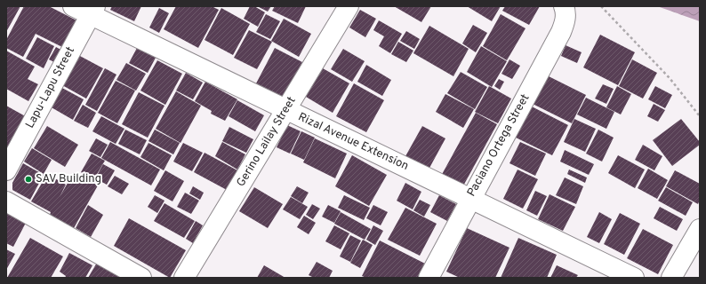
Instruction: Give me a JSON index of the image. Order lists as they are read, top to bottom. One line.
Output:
{"streets":{"street":["Lapu-Lapu Street","Gerino Lailay Street","Rizal Avenue Extension","Paciano Ortega Street"]},"crossings":[["Lapu-Lapu Street","Rizal Avenue Extension"],["Gerino Lailay Street","Rizal Avenue Extension"],["Rizal Avenue Extension","Paciano Ortega Street"]],"places":["SAV Building"]}
